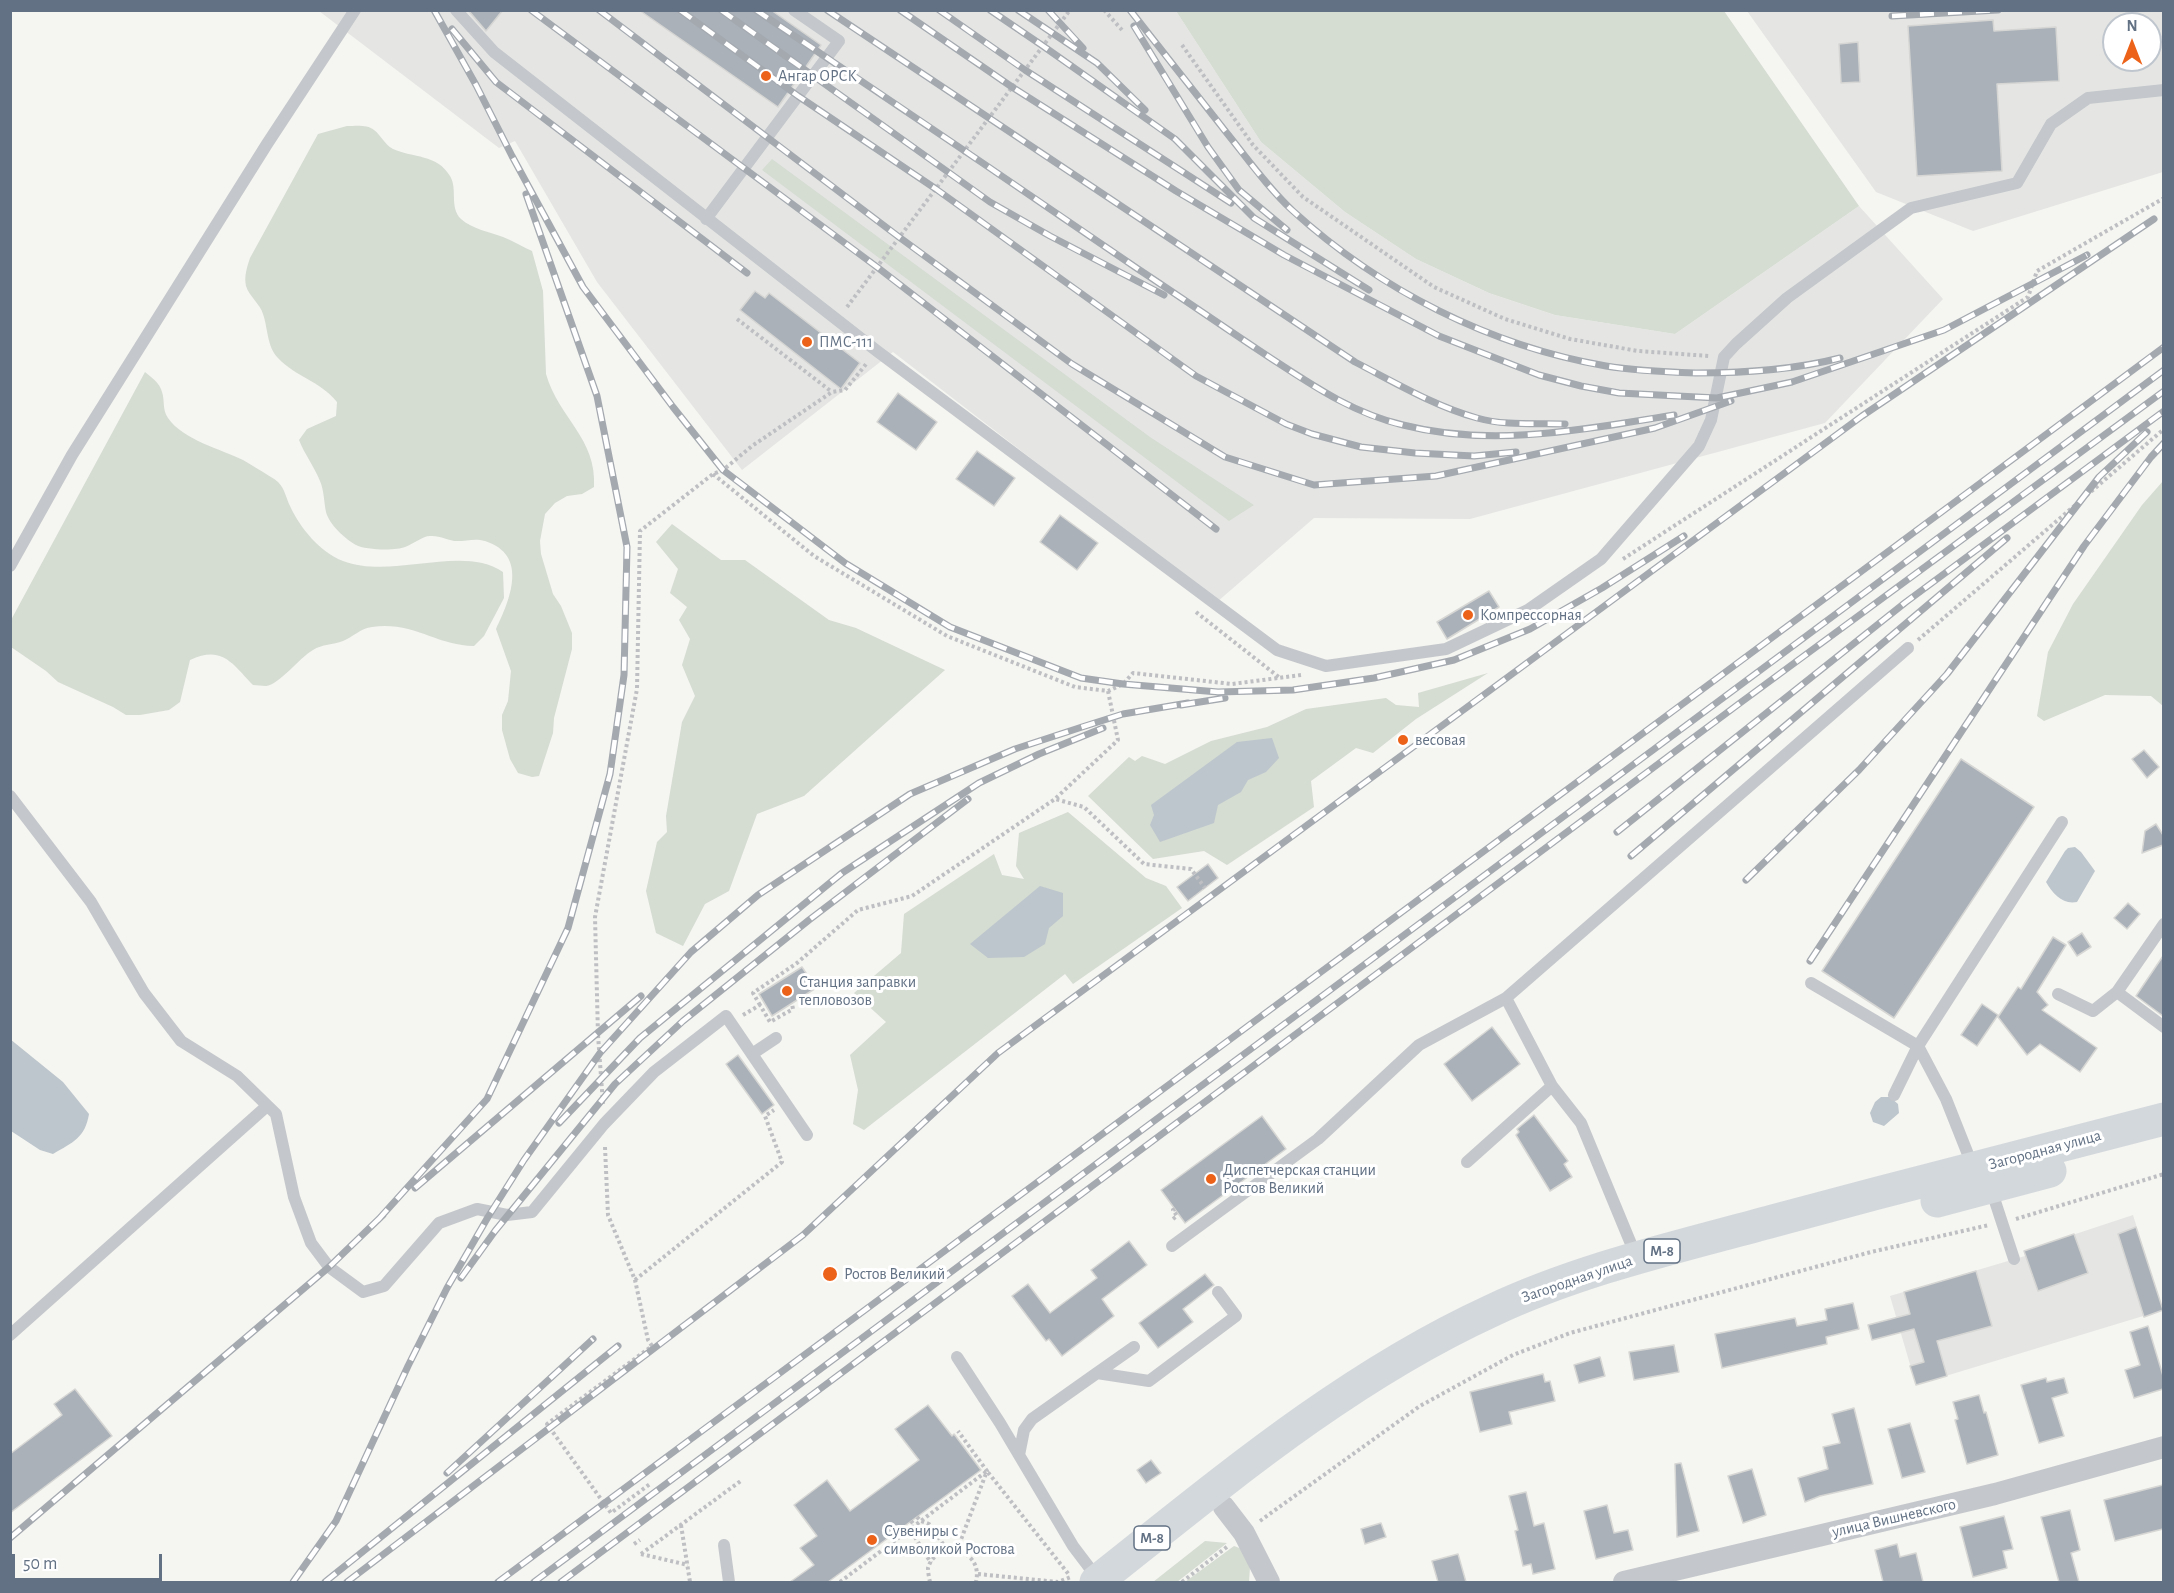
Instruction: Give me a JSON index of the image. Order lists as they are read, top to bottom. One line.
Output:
{"streets":{"highway":["Загородная улица","М-8"],"street":["улица Вишневского"]},"places":["Ангар ОРСК","ПМС-111","Компрессорная","весовая","Станция заправки тепловозов","Диспетчерская станции Ростов Великий","Ростов Великий","Сувениры с символикой Ростова"],"scale_bar":"50 m","north":"top"}
